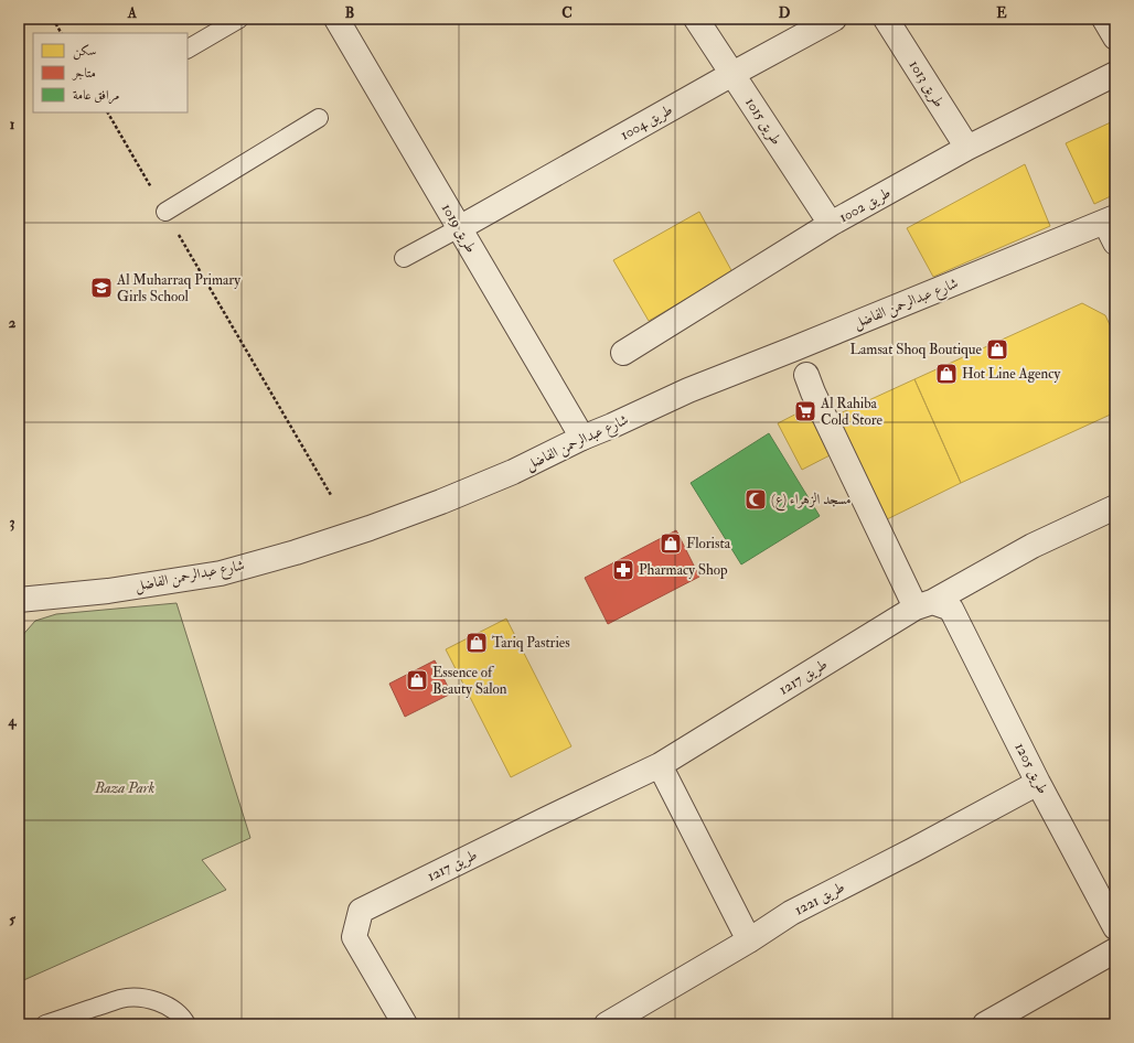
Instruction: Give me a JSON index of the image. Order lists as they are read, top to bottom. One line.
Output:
{"streets":{"street":["طريق 1013","طريق 1015","طريق 1004","طريق 1002","طريق 1019","شارع عبدالرحمن الفاضل","طريق 1217","طريق 1205","طريق 1221"]},"crossings":[["طريق 1013","طريق 1002"],["طريق 1015","طريق 1004"],["طريق 1015","طريق 1002"],["طريق 1004","طريق 1019"],["طريق 1019","شارع عبدالرحمن الفاضل"],["طريق 1217","طريق 1205"],["طريق 1205","طريق 1221"]],"parks":["Baza Park"],"places":{"school or university":["Al Muharraq Primary Girls School"],"shop":["Lamsat Shoq Boutique","Hot Line Agency","Florista","Tariq Pastries","Essence of Beauty Salon"],"supermarket":["Al Rahiba Cold Store"],"mosque":["مسجد الزهراء (ع)"],"pharmacy":["Pharmacy Shop"]},"legend":["سكن","متاجر","مرافق عامة"],"grid":{"columns":["A","B","C","D","E"],"rows":["1","2","3","4","5"]}}
